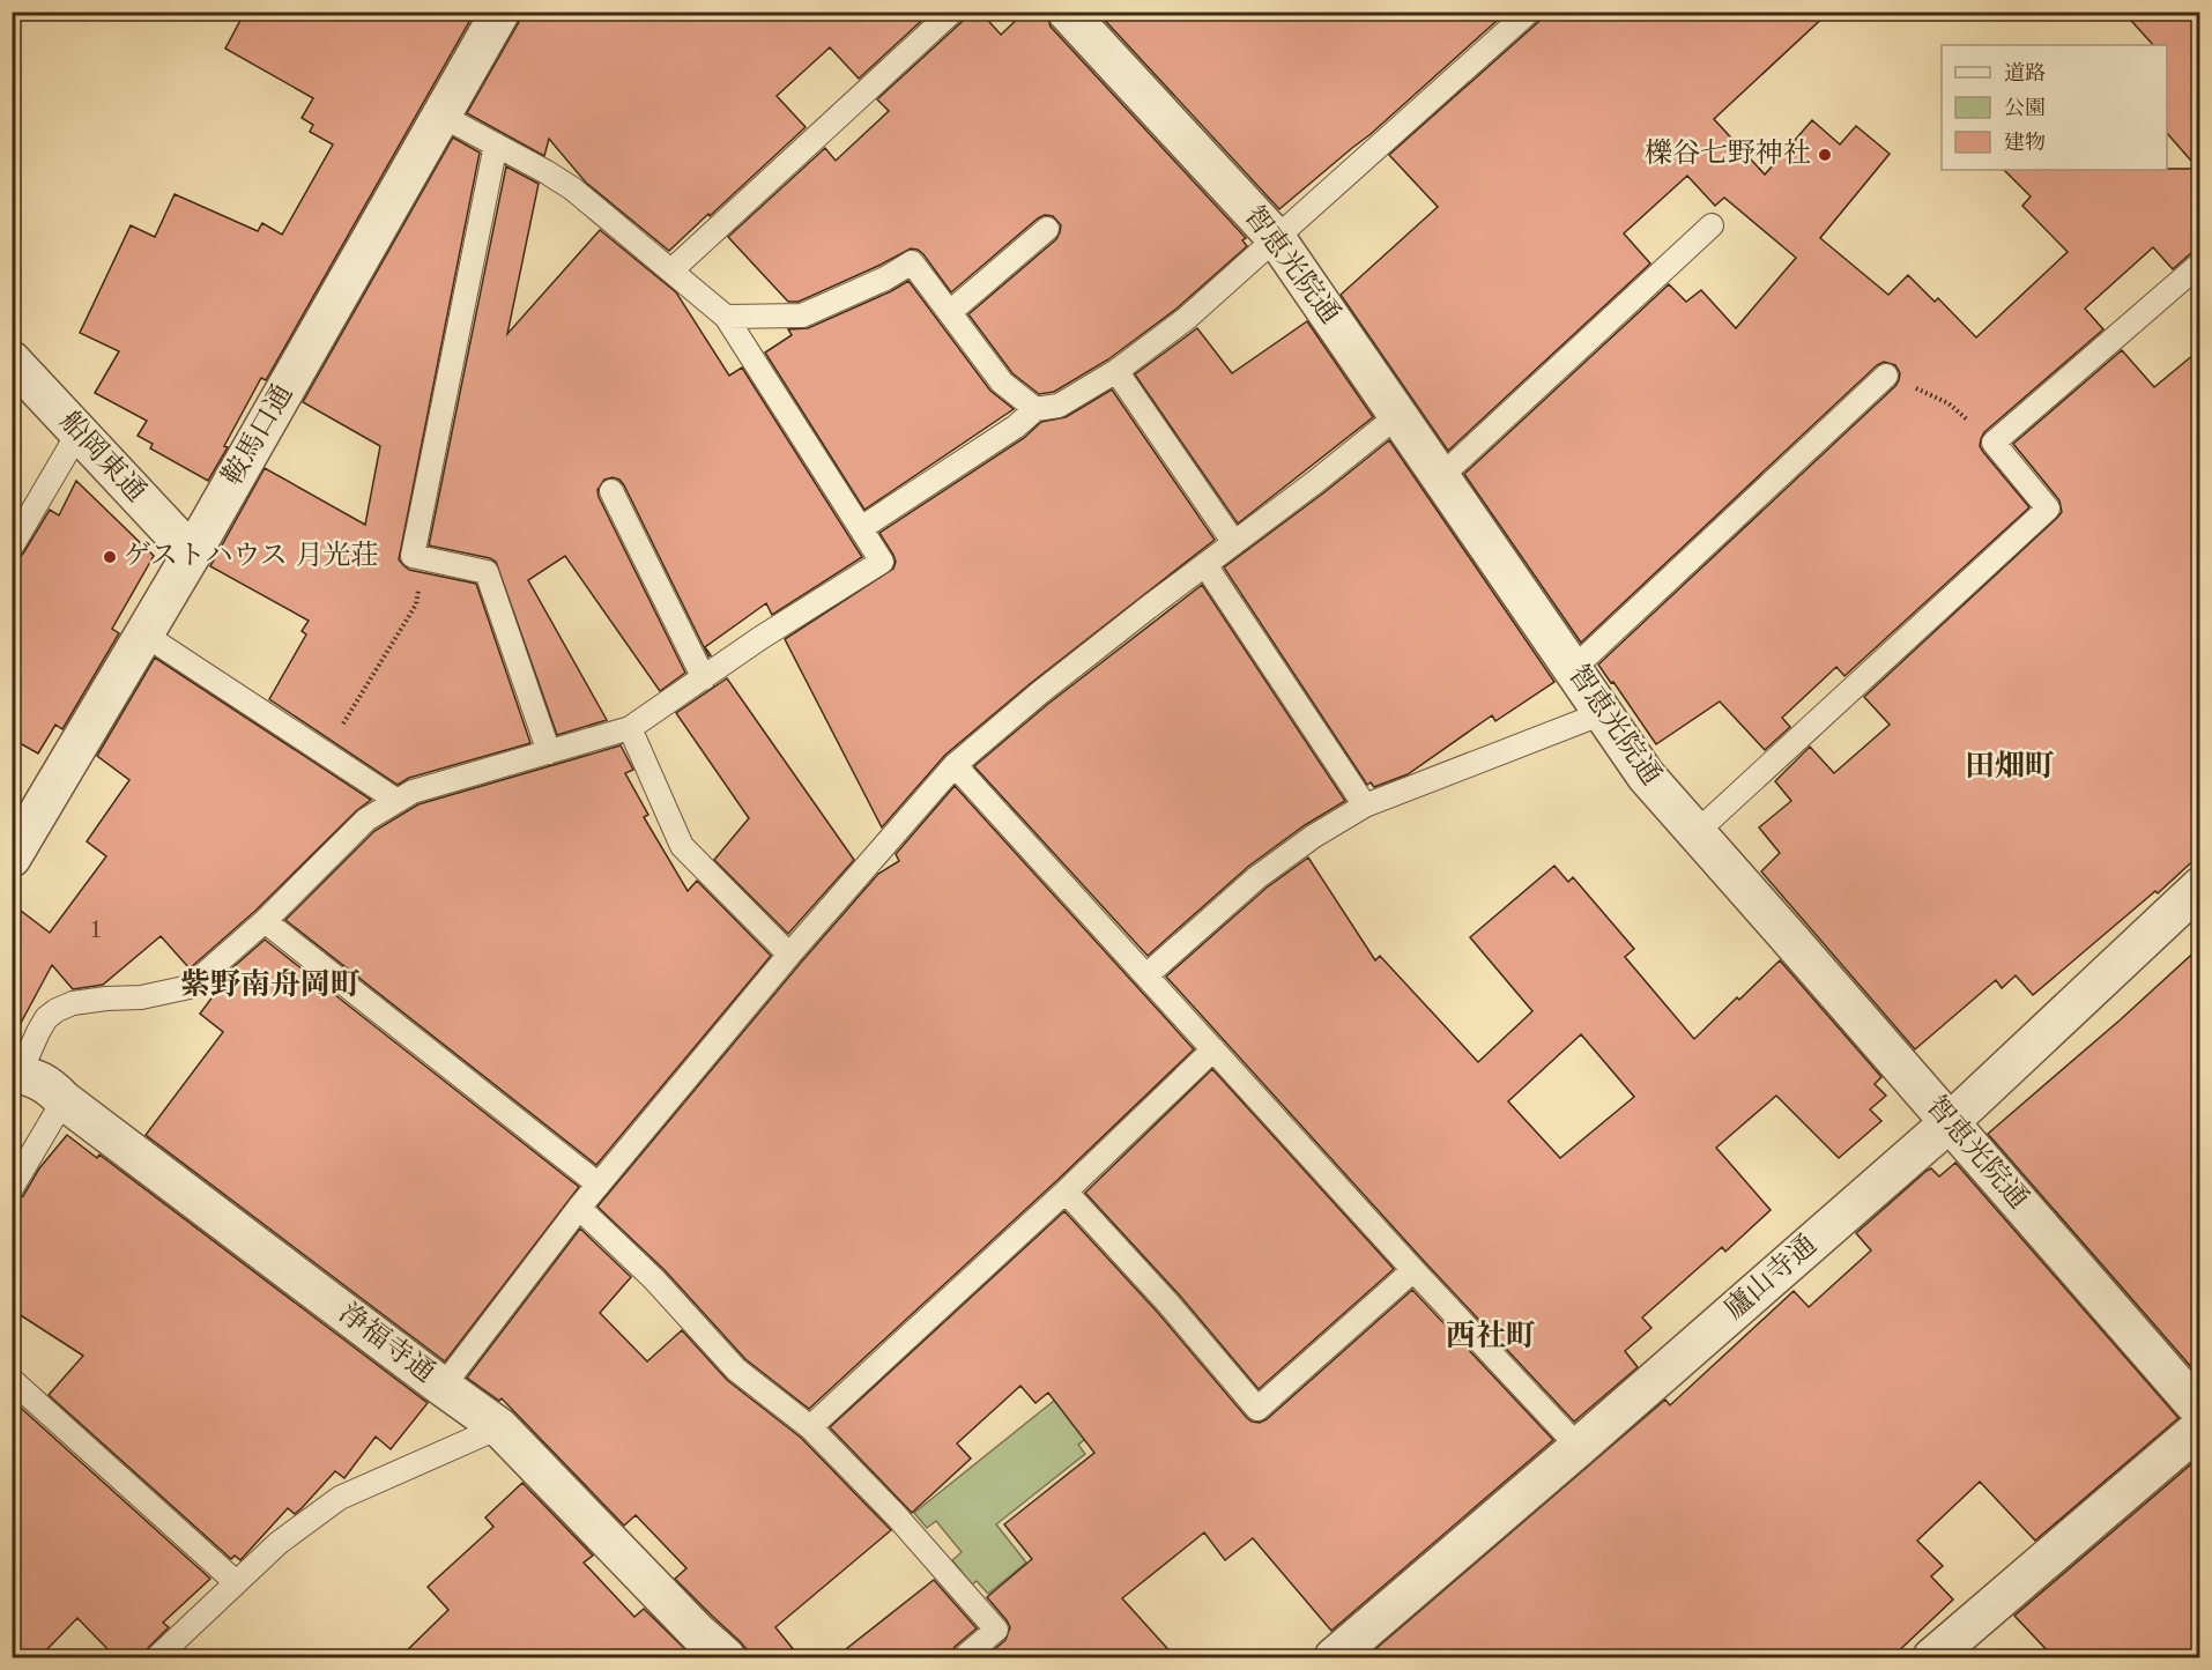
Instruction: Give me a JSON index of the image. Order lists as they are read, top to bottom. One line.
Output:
{"streets":{"street":["智恵光院通","鞍馬口通","船岡東通","廬山寺通","浄福寺通"]},"crossings":[["智恵光院通","廬山寺通"],["鞍馬口通","船岡東通"]],"districts":["田畑町","紫野南舟岡町","西社町"],"places":["櫟谷七野神社","ゲストハウス 月光荘"],"house_numbers":["1"],"legend":["道路","公園","建物"]}
